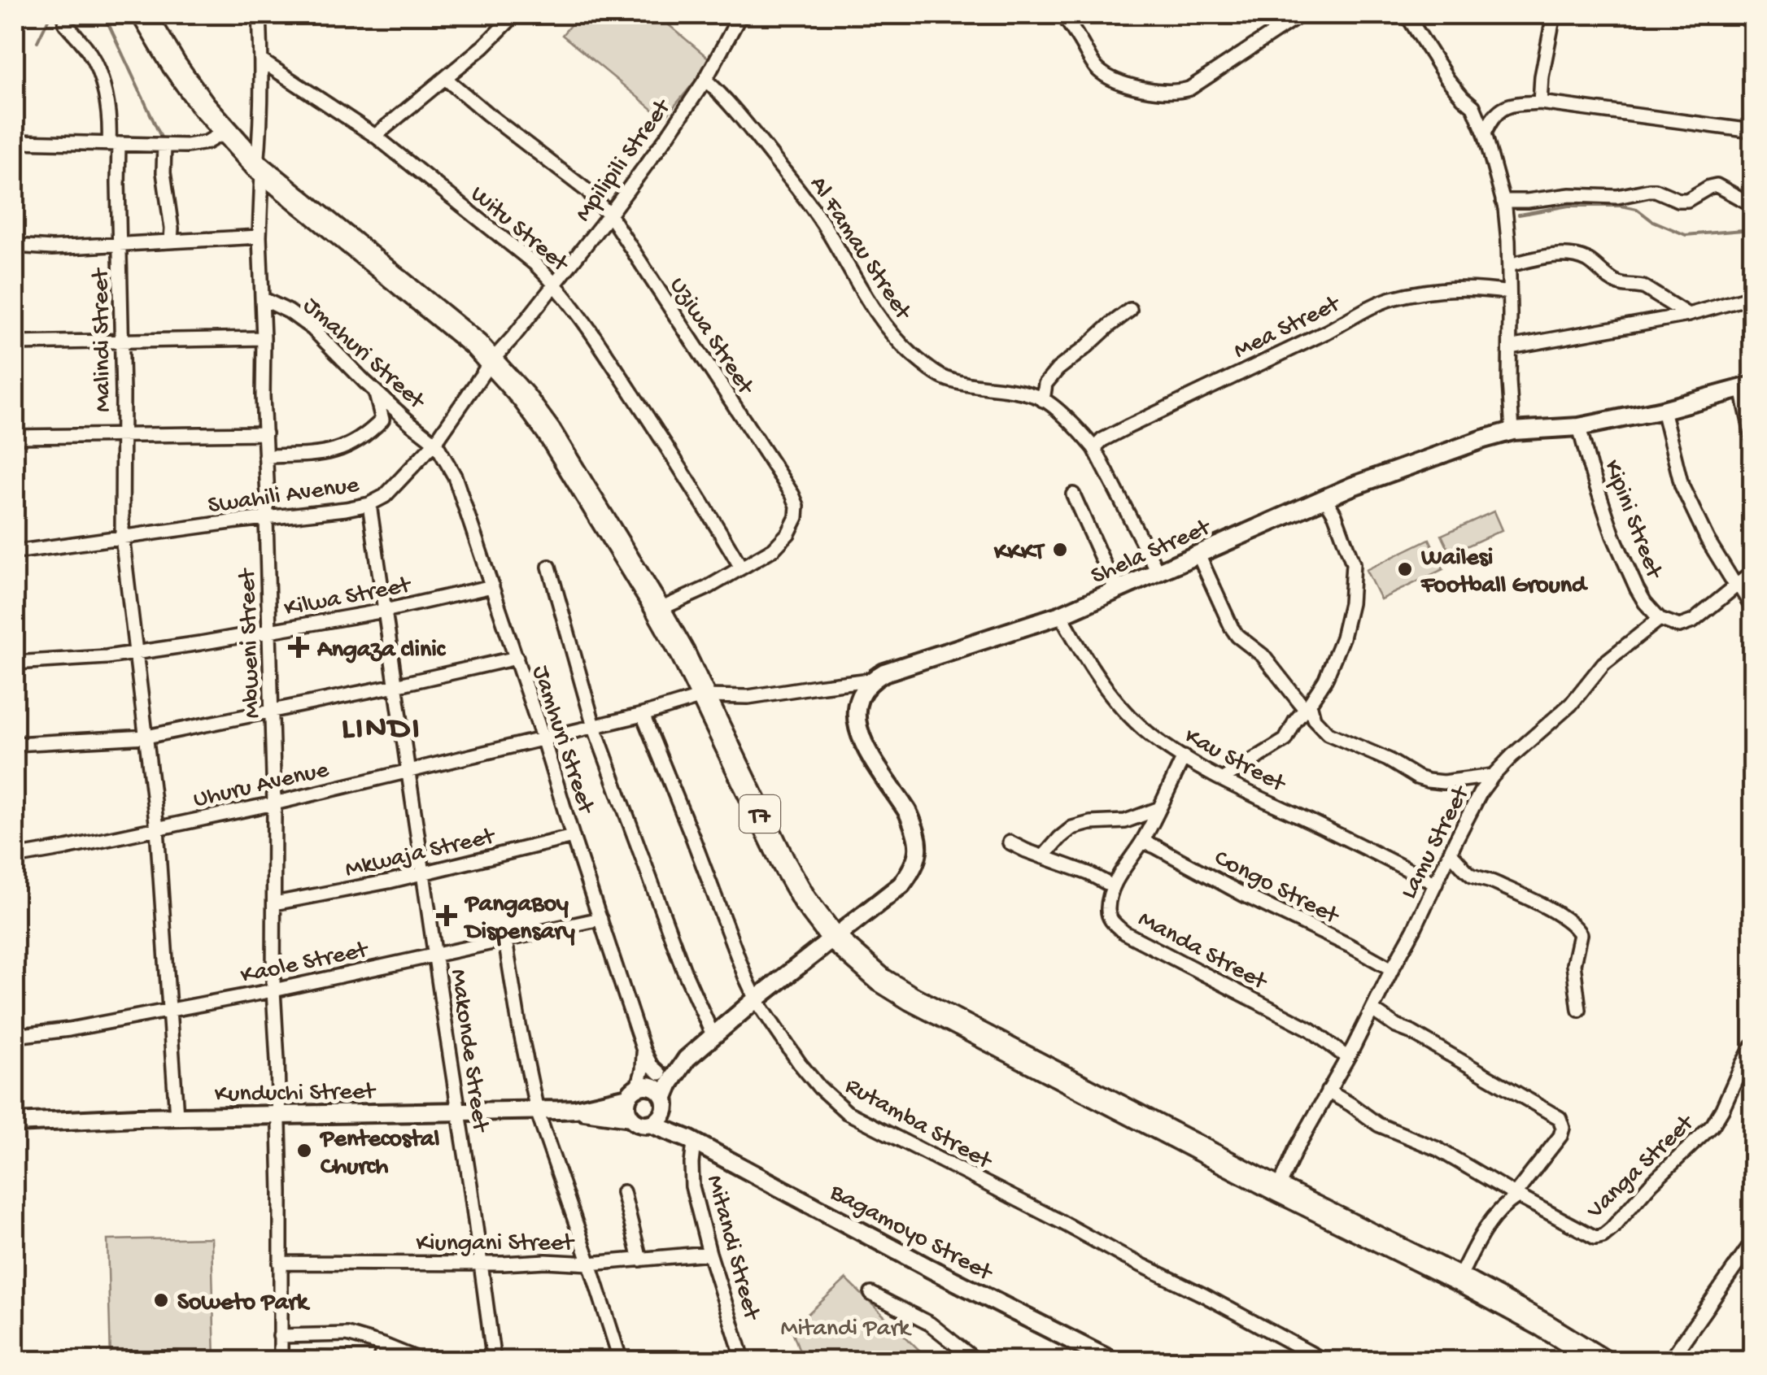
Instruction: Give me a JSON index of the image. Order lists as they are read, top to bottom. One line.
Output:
{"streets":{"highway":["T7"],"main road":["Shela Street","Kunduchi Street","Bagamoyo Street"],"street":["Mpilipili Street","Witu Street","Al Famau Street","Mea Street","Uziwa Street","Malindi Street","Jmahuri Street","Swahili Avenue","Kipini Street","Kilwa Street","Mbweni Street","Jamhuri Street","Kau Street","Uhuru Avenue","Lamu Street","Mkwaja Street","Congo Street","Manda Street","Kaole Street","Makonde Street","Rutamba Street","Vanga Street","Kiungani Street","Mitandi Street"]},"crossings":[["Mpilipili Street","Witu Street"],["Mpilipili Street","Al Famau Street"],["Mpilipili Street","Uziwa Street"],["Mpilipili Street","Swahili Avenue"],["Mpilipili Street","T7"],["Witu Street","Uziwa Street"],["Witu Street","Mbweni Street"],["Al Famau Street","Mea Street"],["Al Famau Street","Shela Street"],["Uziwa Street","T7"],["Malindi Street","Swahili Avenue"],["Malindi Street","Kilwa Street"],["Malindi Street","Uhuru Avenue"],["Malindi Street","Kaole Street"],["Malindi Street","Kunduchi Street"],["Jmahuri Street","Swahili Avenue"],["Jmahuri Street","Mbweni Street"],["Jmahuri Street","Jamhuri Street"],["Swahili Avenue","Mbweni Street"],["Swahili Avenue","Jamhuri Street"],["Swahili Avenue","T7"],["Swahili Avenue","Makonde Street"],["Kipini Street","Shela Street"],["Kipini Street","Lamu Street"],["Shela Street","Kau Street"],["Shela Street","Uhuru Avenue"],["Kilwa Street","Mbweni Street"],["Kilwa Street","Jamhuri Street"],["Kilwa Street","Makonde Street"],["Mbweni Street","Uhuru Avenue"],["Mbweni Street","T7"],["Mbweni Street","Mkwaja Street"],["Mbweni Street","Kaole Street"],["Mbweni Street","Kunduchi Street"],["Mbweni Street","Kiungani Street"],["Jamhuri Street","Uhuru Avenue"],["Jamhuri Street","Mkwaja Street"],["Jamhuri Street","Kaole Street"],["Kau Street","Lamu Street"],["Uhuru Avenue","T7"],["Uhuru Avenue","Makonde Street"],["Uhuru Avenue","Rutamba Street"],["T7","Lamu Street"],["Lamu Street","Congo Street"],["Lamu Street","Manda Street"],["Lamu Street","Vanga Street"],["Mkwaja Street","Makonde Street"],["Kaole Street","Makonde Street"],["Makonde Street","Kunduchi Street"],["Makonde Street","Kiungani Street"],["Bagamoyo Street","Mitandi Street"],["Kiungani Street","Mitandi Street"]],"districts":["LINDI"],"parks":["Mitandi Park"],"places":{"other":["KKKT","Wailesi Football Ground","Pentecostal Church","Soweto Park"],"health":["Angaza clinic","PangaBoy Dispensary"]}}
